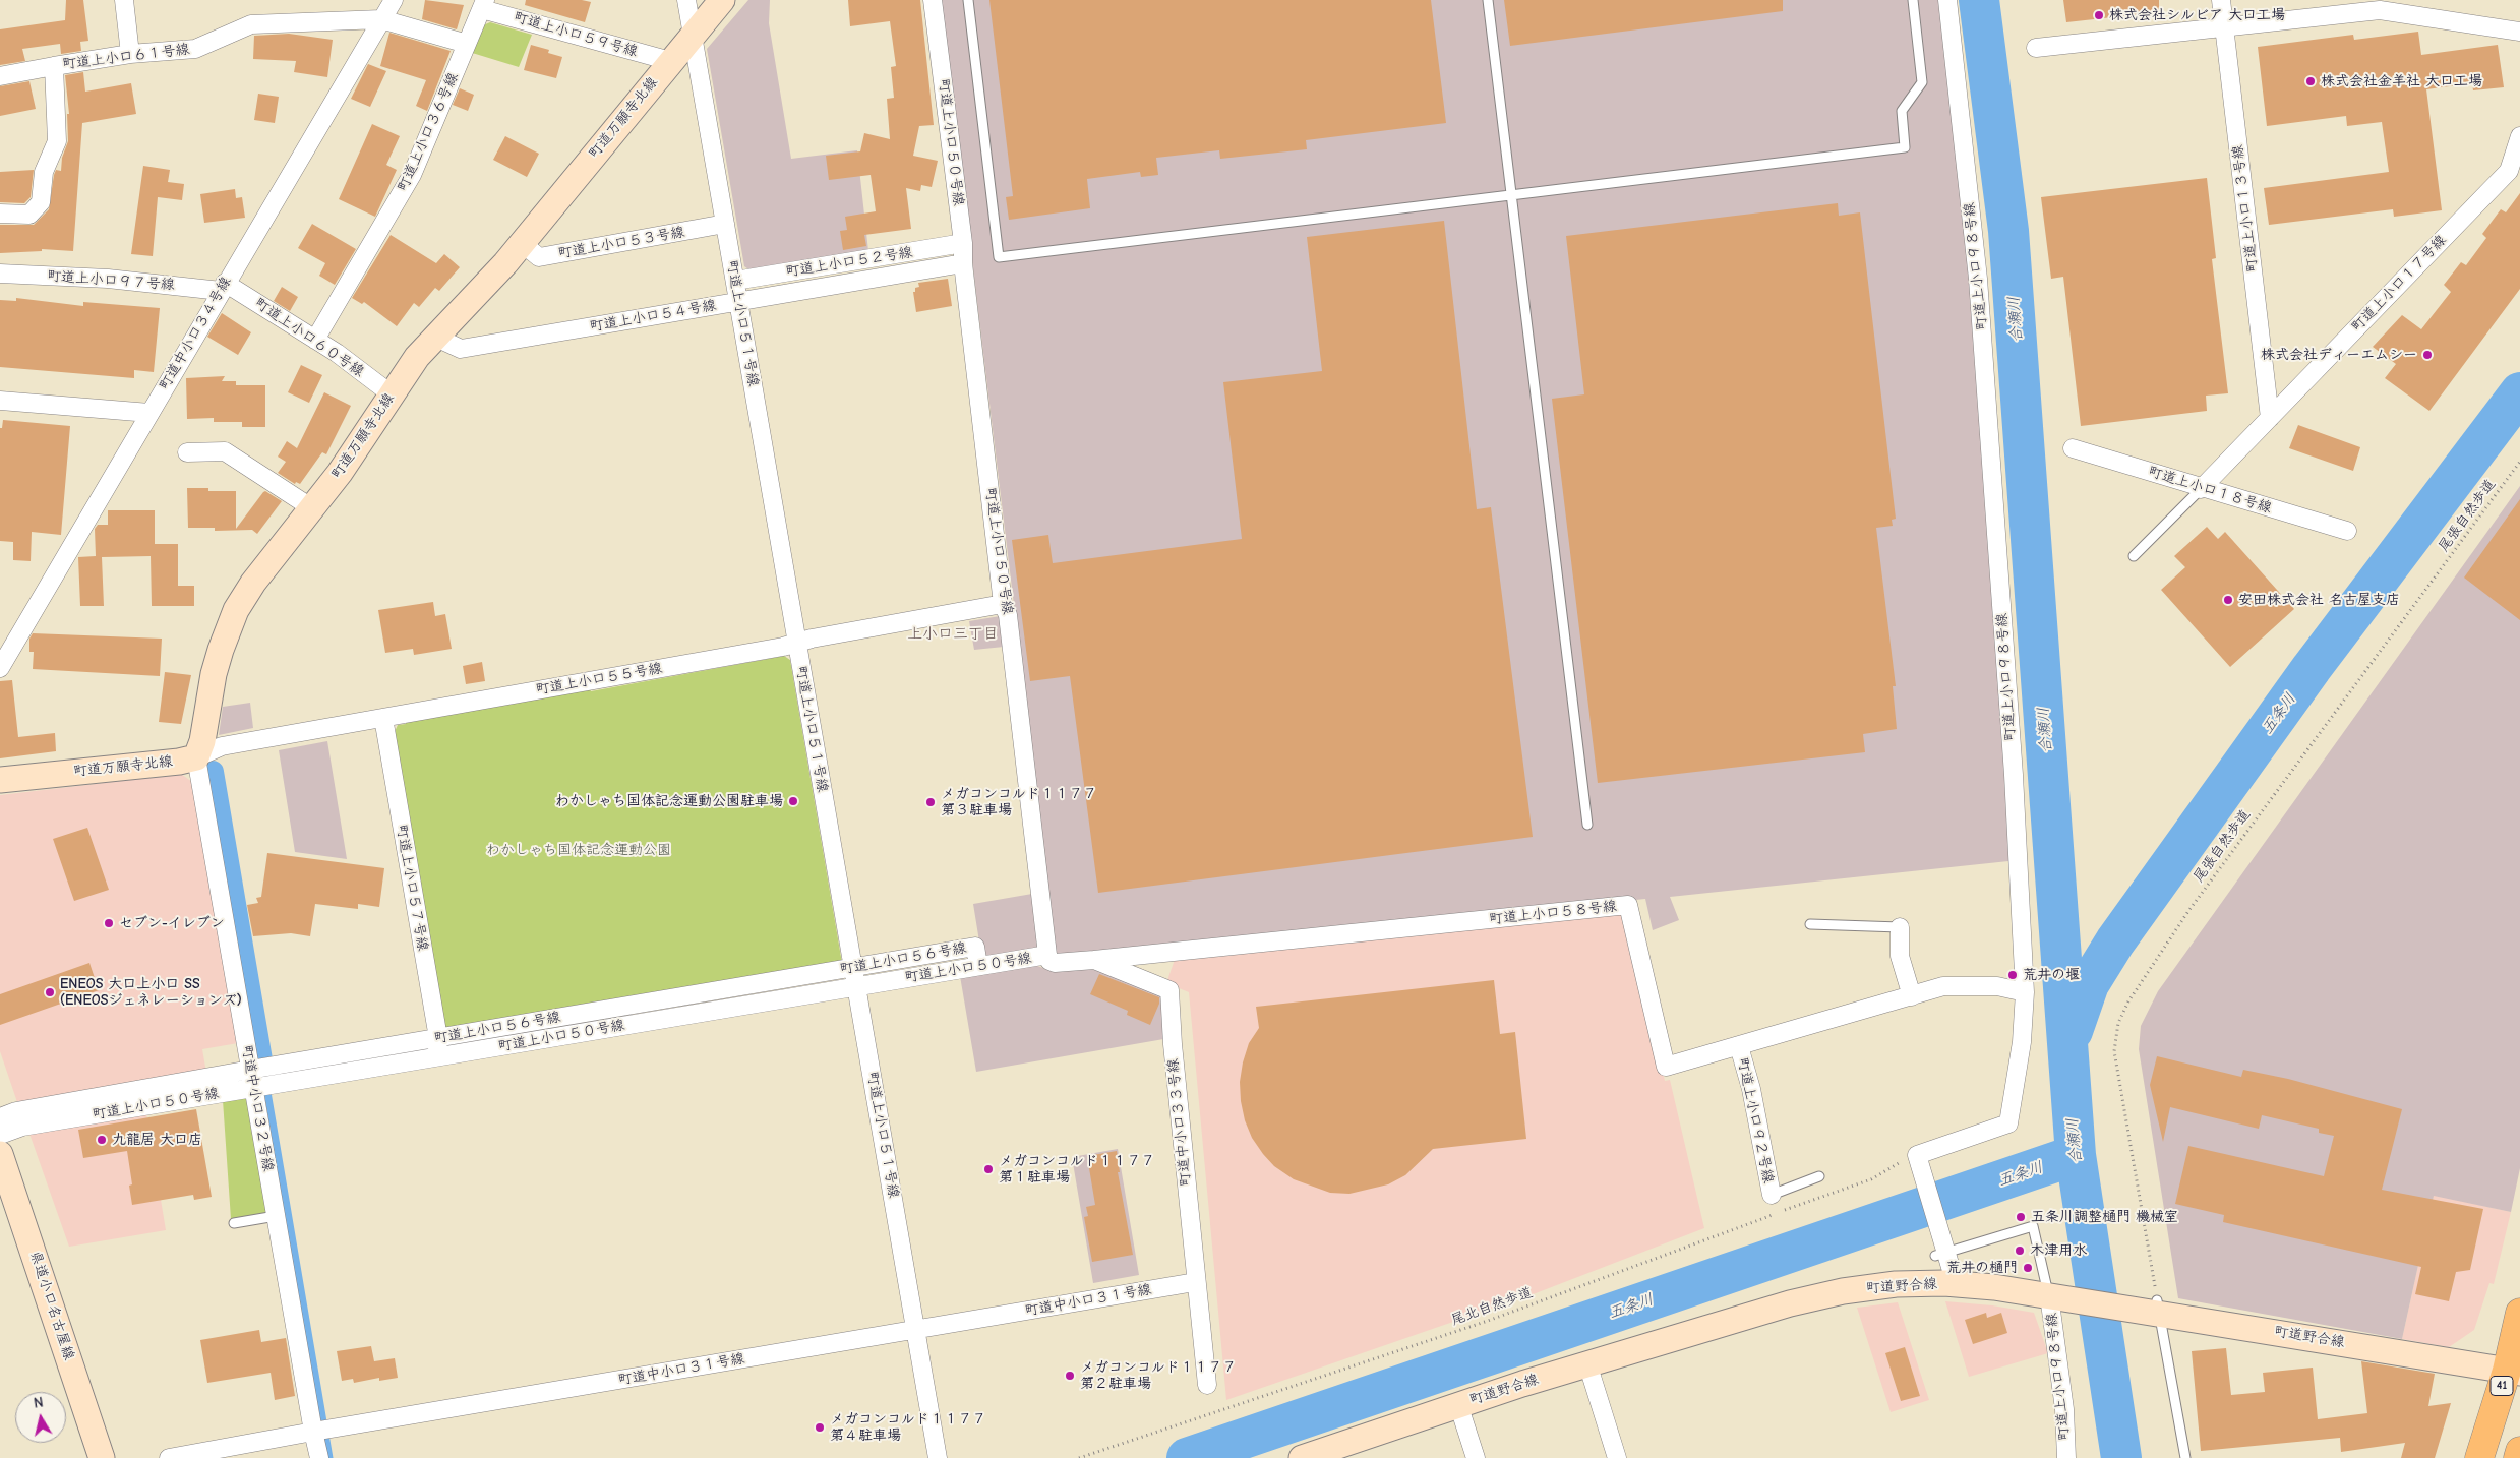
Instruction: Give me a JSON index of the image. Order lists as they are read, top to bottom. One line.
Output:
{"streets":{"highway":["41"],"street":["町道上小口５９号線","町道上小口６１号線","町道万願寺北線","町道上小口３６号線","町道上小口５０号線","町道上小口１３号線","町道上小口５３号線","町道上小口５２号線","町道上小口９８号線","町道上小口９７号線","町道上小口１７号線","町道上小口５４号線","町道上小口５１号線","町道中小口３４号線","町道上小口６０号線","町道上小口１８号線","町道上小口５５号線","町道上小口５７号線","町道上小口５８号線","町道上小口５６号線","町道中小口３２号線","町道上小口９２号線","町道中小口３３号線","町道野合線","町道中小口３１号線","県道小口名古屋線"],"path":["尾張自然歩道","尾北自然歩道"]},"crossings":[["町道上小口５９号線","町道万願寺北線"],["町道上小口５９号線","町道上小口３６号線"],["町道上小口６１号線","町道上小口３６号線"],["町道上小口６１号線","町道中小口３４号線"],["町道万願寺北線","町道上小口５３号線"],["町道万願寺北線","町道上小口５４号線"],["町道万願寺北線","町道上小口５１号線"],["町道万願寺北線","町道上小口６０号線"],["町道万願寺北線","町道上小口５５号線"],["町道万願寺北線","町道中小口３２号線"],["町道上小口３６号線","町道上小口６０号線"],["町道上小口５０号線","町道上小口５２号線"],["町道上小口５０号線","町道上小口５４号線"],["町道上小口５０号線","町道上小口５１号線"],["町道上小口５０号線","町道上小口５５号線"],["町道上小口５０号線","町道上小口５７号線"],["町道上小口５０号線","町道上小口５６号線"],["町道上小口５０号線","町道中小口３２号線"],["町道上小口５０号線","町道中小口３３号線"],["町道上小口１３号線","町道上小口１７号線"],["町道上小口５３号線","町道上小口５１号線"],["町道上小口５２号線","町道上小口５１号線"],["町道上小口９８号線","町道上小口５８号線"],["町道上小口９８号線","町道野合線"],["町道上小口９７号線","町道中小口３４号線"],["町道上小口９７号線","町道上小口６０号線"],["町道上小口１７号線","町道上小口１８号線"],["町道上小口５４号線","町道上小口５１号線"],["町道上小口５１号線","町道上小口５５号線"],["町道上小口５１号線","町道上小口５６号線"],["町道上小口５１号線","町道中小口３１号線"],["町道中小口３４号線","町道上小口６０号線"],["尾張自然歩道","町道野合線"],["町道上小口５５号線","町道上小口５７号線"],["町道上小口５５号線","町道中小口３２号線"],["町道上小口５７号線","町道上小口５６号線"],["町道上小口５８号線","町道上小口９２号線"],["町道上小口５８号線","町道中小口３３号線"],["町道上小口５６号線","町道中小口３２号線"],["町道中小口３２号線","町道中小口３１号線"],["町道中小口３３号線","町道中小口３１号線"],["町道野合線","41"]],"districts":["上小口三丁目"],"water":["合瀬川","五条川"],"parks":["わかしゃち国体記念運動公園"],"places":["株式会社シルビア 大口工場","株式会社金羊社 大口工場","株式会社ディーエムシー","安田株式会社 名古屋支店","わかしゃち国体記念運動公園駐車場","メガコンコルド１１７７ 第３駐車場","セブン-イレブン","荒井の堰","ENEOS 大口上小口 SS (ENEOSジェネレーションズ)","九龍居 大口店","メガコンコルド１１７７ 第１駐車場","五条川調整樋門 機械室","木津用水","荒井の樋門","メガコンコルド１１７７ 第２駐車場","メガコンコルド１１７７ 第４駐車場"],"north":"top"}
